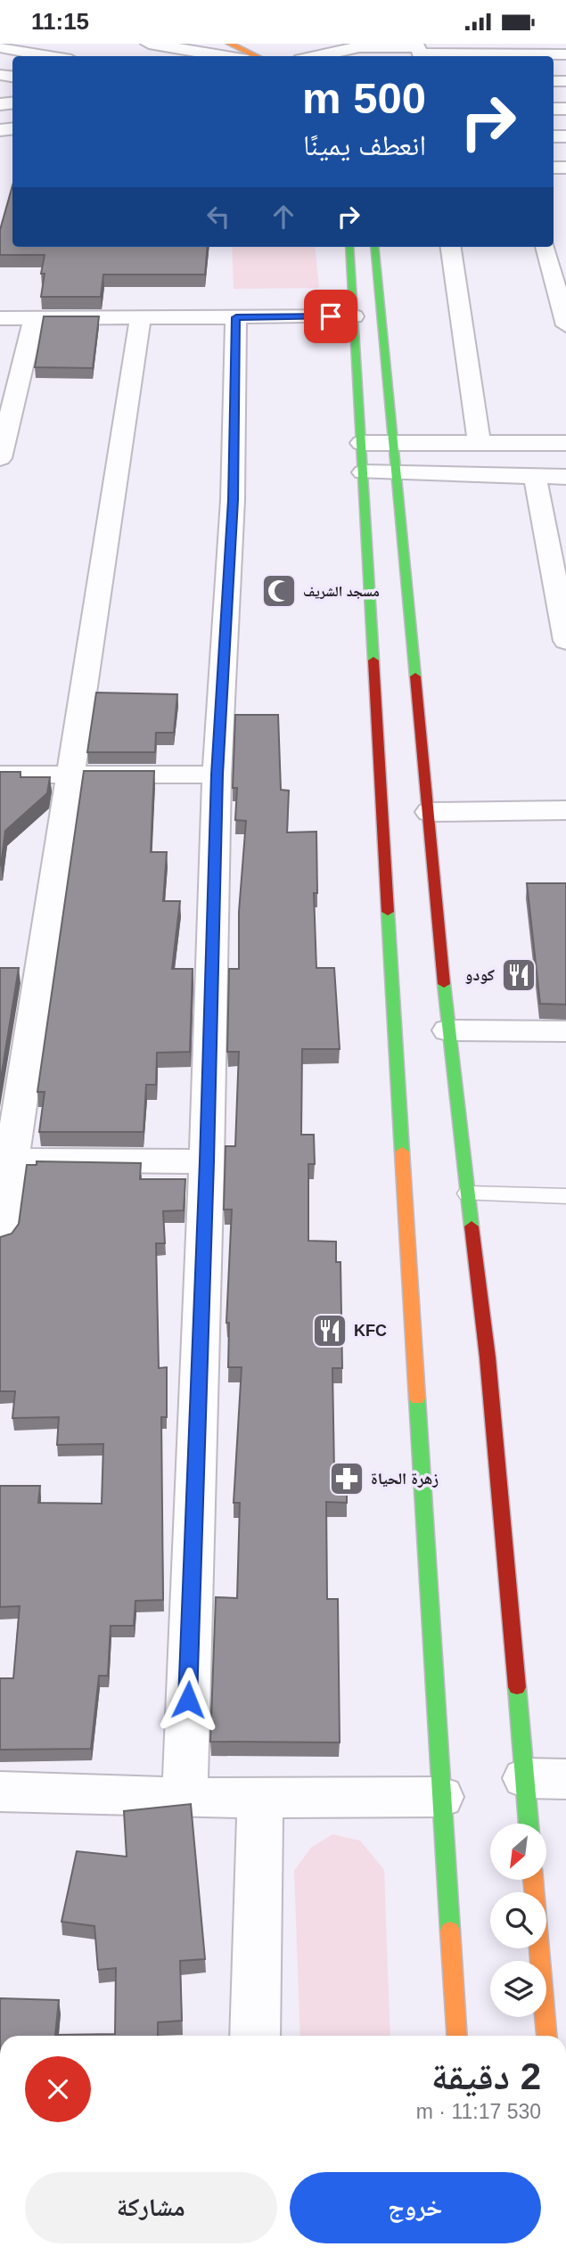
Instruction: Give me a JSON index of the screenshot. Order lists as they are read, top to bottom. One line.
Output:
{"places":{"mosque":["مسجد الشريف"],"restaurant":["كودو","KFC"],"pharmacy":["زهرة الحياة"]},"north":"bottom left","page":{"status":"11:15","turn":["500 m","انعطف يمينًا"],"heading":["2 دقيقة","530 m · 11:17"],"buttons":["خروج","مشاركة"]}}
